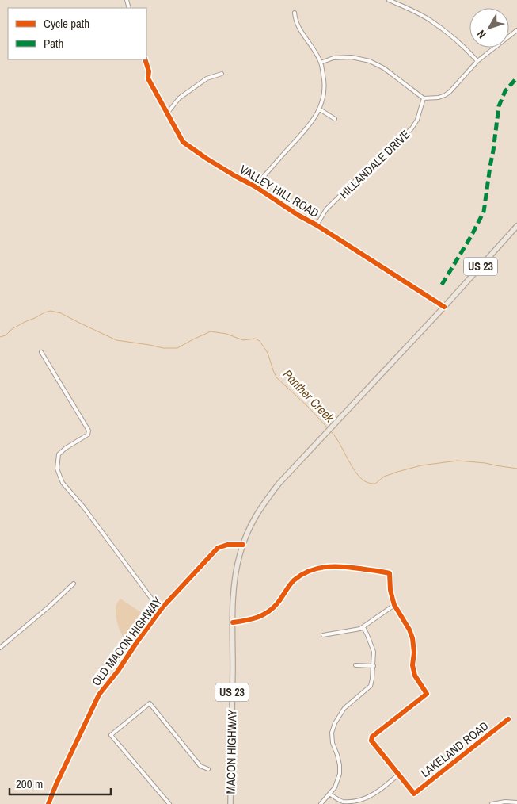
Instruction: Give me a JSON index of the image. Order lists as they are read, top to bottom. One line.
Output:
{"streets":{"main road":["US 23","MACON HIGHWAY"],"street":["HILLANDALE DRIVE","VALLEY HILL ROAD","OLD MACON HIGHWAY","LAKELAND ROAD"]},"crossings":[["HILLANDALE DRIVE","VALLEY HILL ROAD"],["VALLEY HILL ROAD","US 23"],["US 23","OLD MACON HIGHWAY"],["US 23","MACON HIGHWAY"],["OLD MACON HIGHWAY","MACON HIGHWAY"]],"water":["Panther Creek"],"legend":["Cycle path","Path"],"scale_bar":"200 m","north":"bottom left"}
